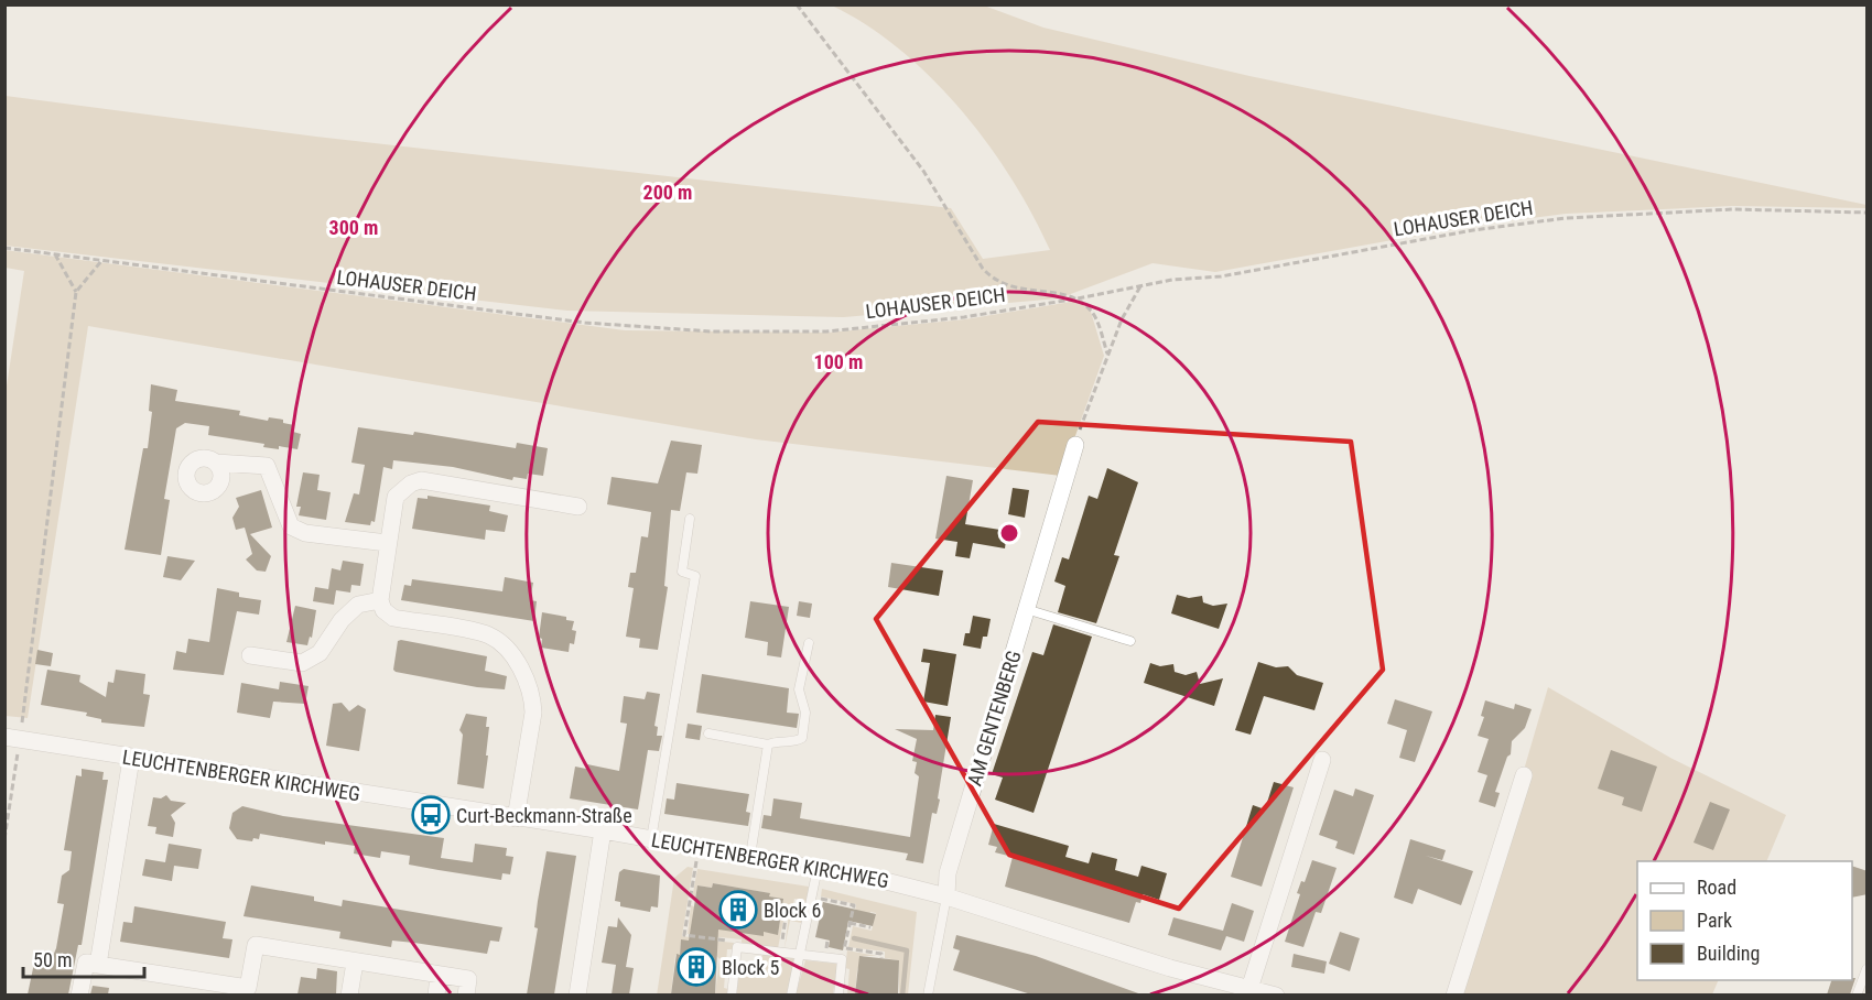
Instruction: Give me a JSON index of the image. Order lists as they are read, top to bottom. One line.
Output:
{"streets":{"street":["AM GENTENBERG","LEUCHTENBERGER KIRCHWEG"],"path":["LOHAUSER DEICH"]},"crossings":[["AM GENTENBERG","LEUCHTENBERGER KIRCHWEG"]],"places":{"bus stop":["Curt-Beckmann-Straße"],"building":["Block 6","Block 5"]},"legend":["Road","Park","Building"],"scale_bar":"50 m","rings":["200 m","300 m","100 m"]}
